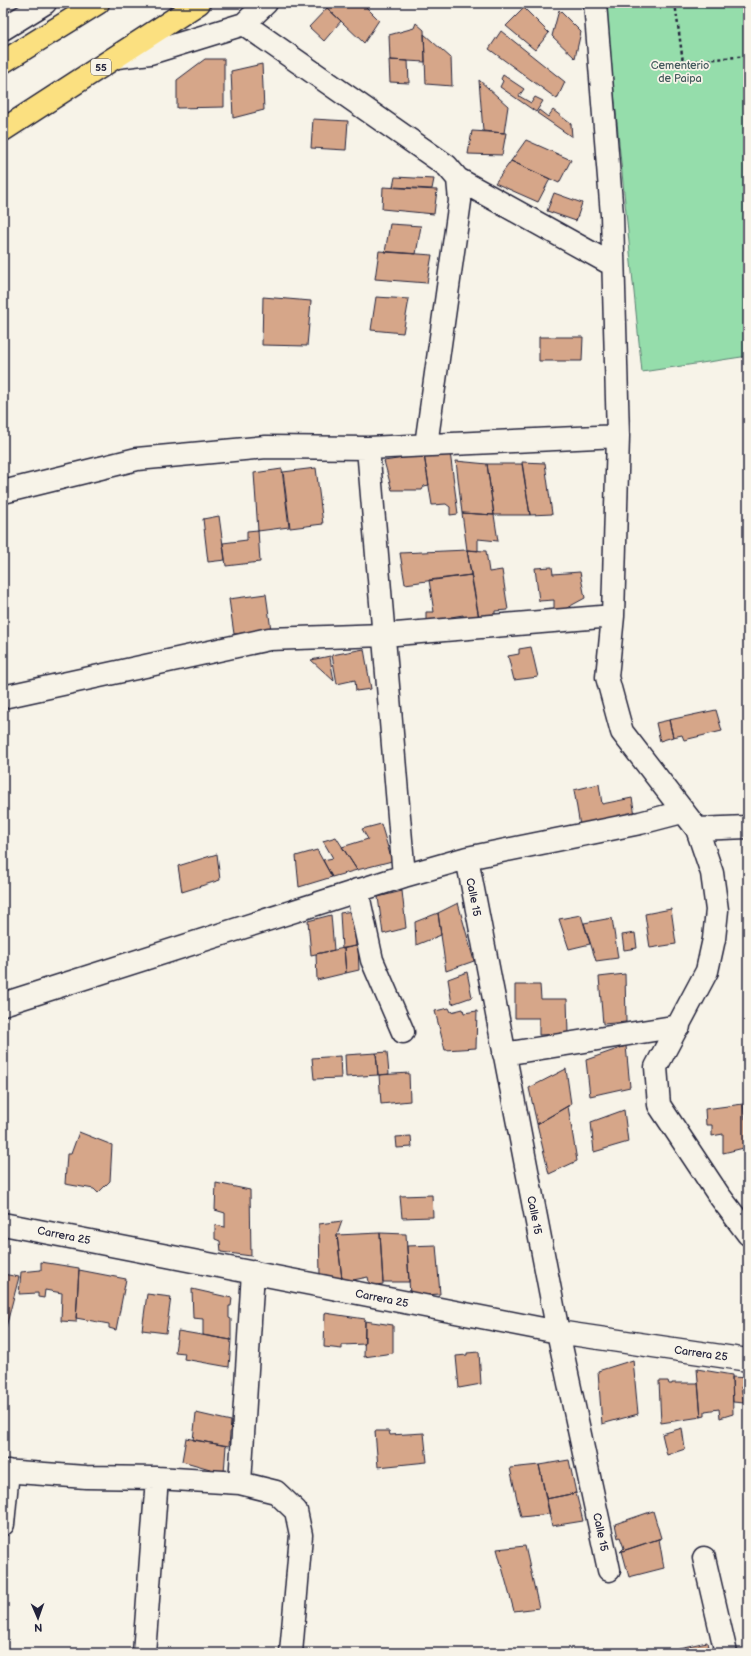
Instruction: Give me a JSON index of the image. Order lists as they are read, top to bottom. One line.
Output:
{"streets":{"highway":["55"],"street":["Calle 15","Carrera 25"]},"crossings":[["Calle 15","Carrera 25"]],"parks":["Cementerio de Paipa"],"north":"bottom"}
